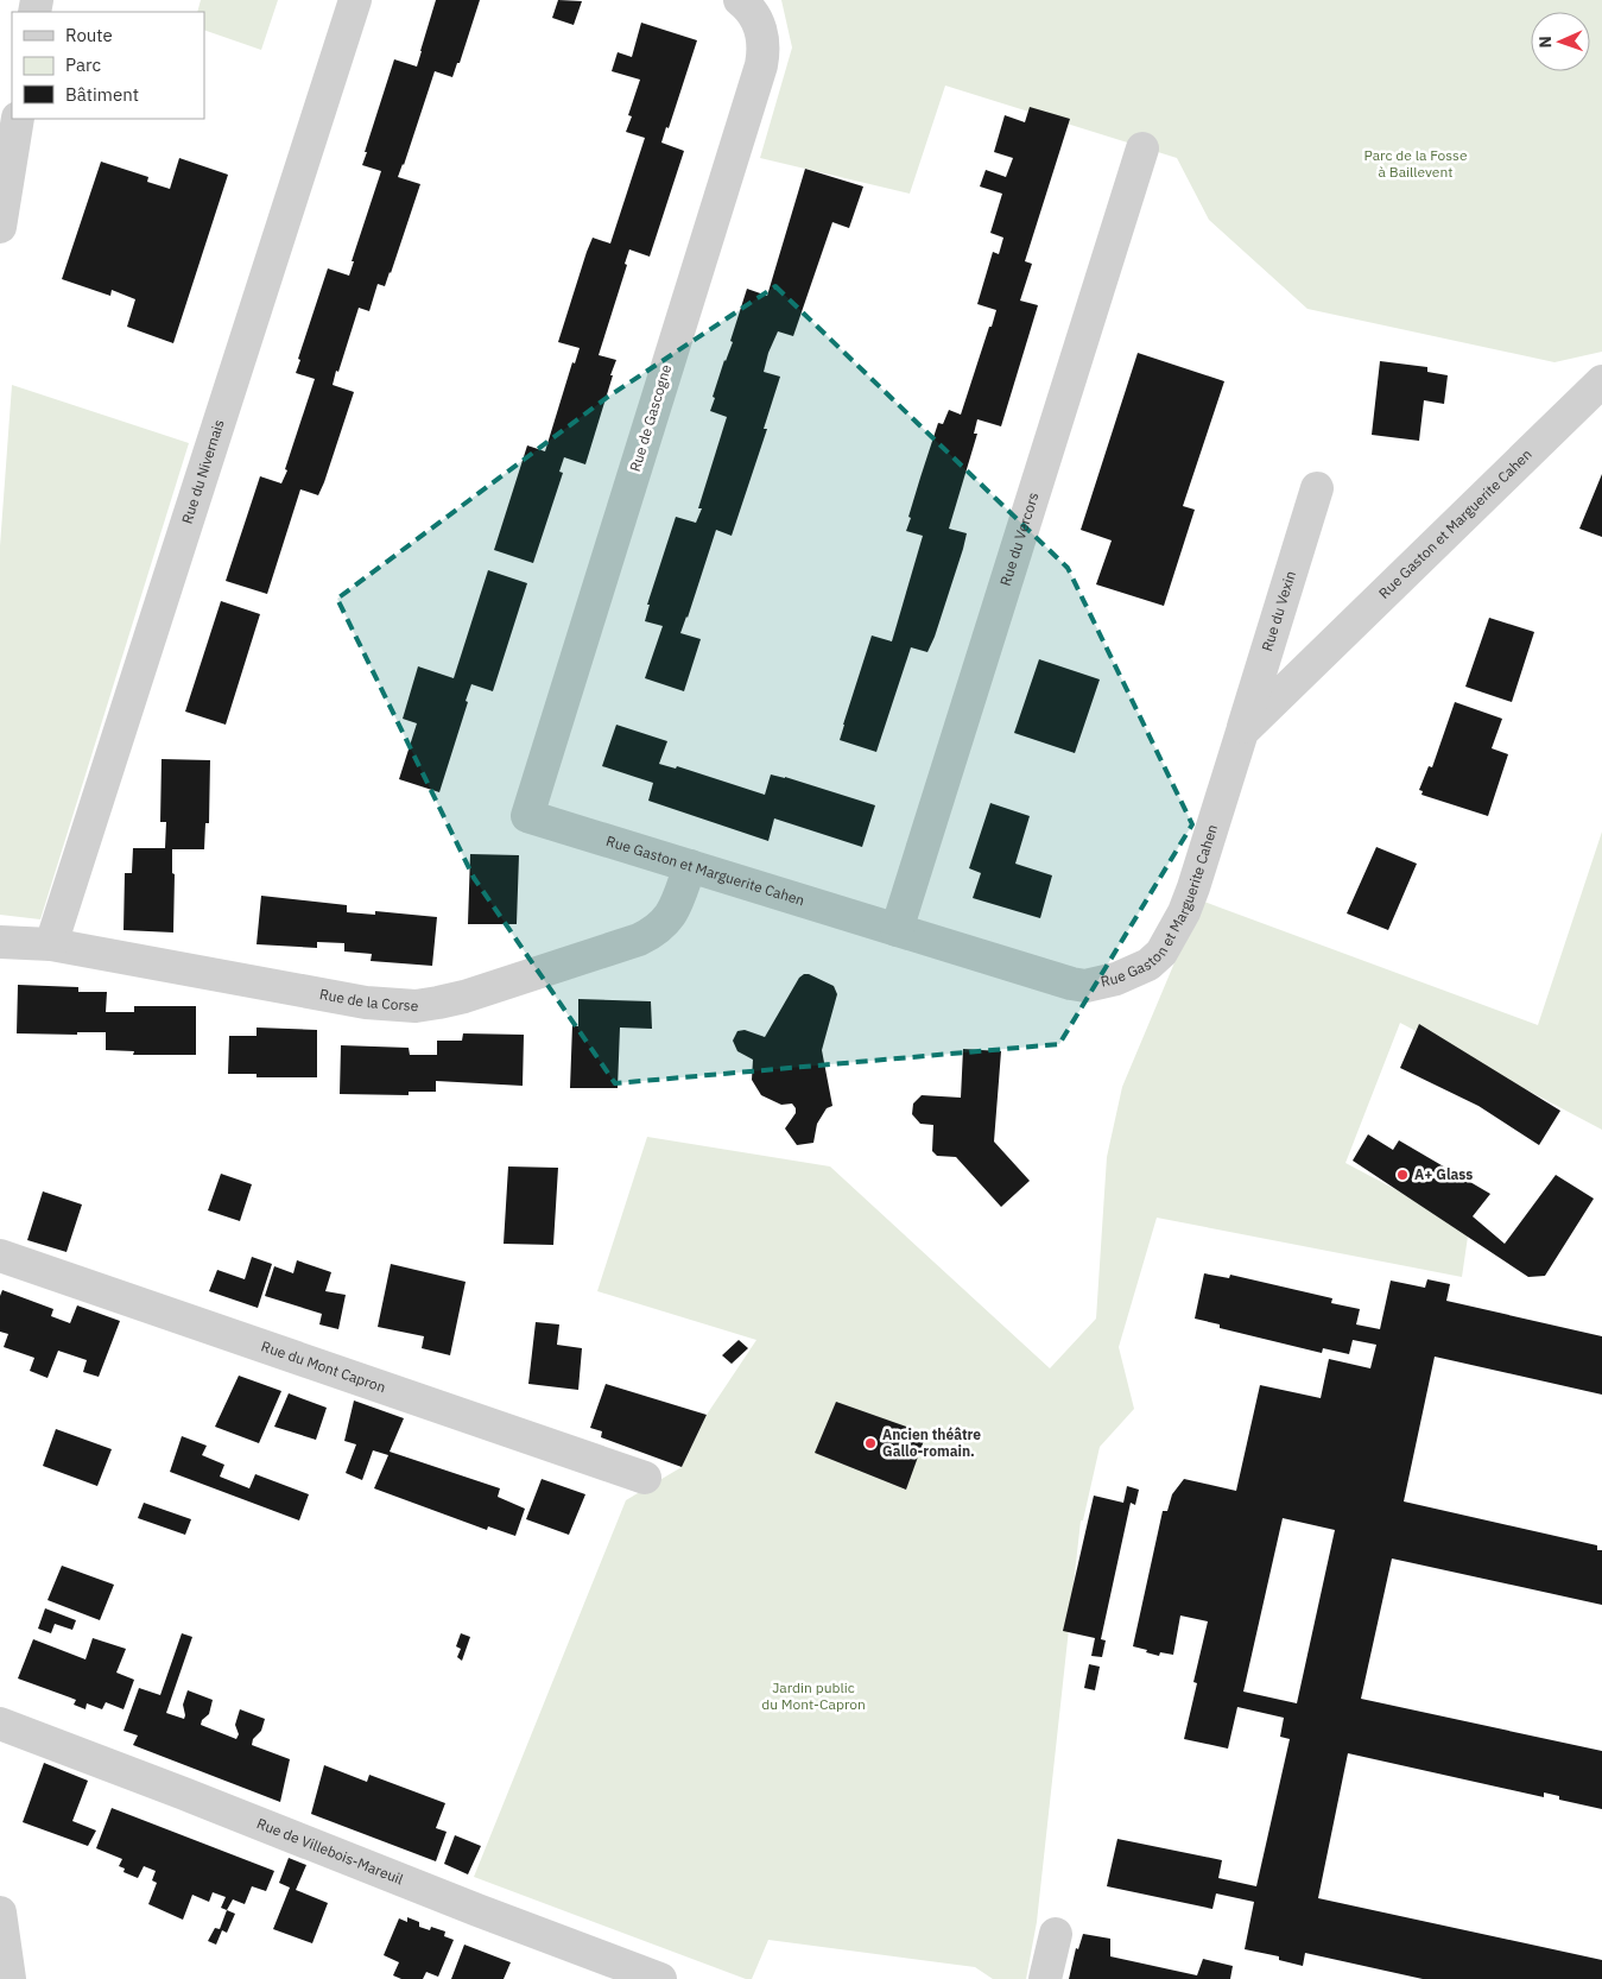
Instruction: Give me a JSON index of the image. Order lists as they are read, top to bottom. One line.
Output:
{"streets":{"street":["Rue de Gascogne","Rue du Nivernais","Rue Gaston et Marguerite Cahen","Rue du Vercors","Rue du Vexin","Rue de la Corse","Rue du Mont Capron","Rue de Villebois-Mareuil"]},"crossings":[["Rue de Gascogne","Rue Gaston et Marguerite Cahen"],["Rue du Nivernais","Rue de la Corse"],["Rue Gaston et Marguerite Cahen","Rue du Vercors"],["Rue Gaston et Marguerite Cahen","Rue du Vexin"],["Rue Gaston et Marguerite Cahen","Rue de la Corse"]],"parks":["Parc de la Fosse à Baillevent","Jardin public du Mont-Capron"],"places":["A+ Glass","Ancien théâtre Gallo-romain."],"legend":["Route","Parc","Bâtiment"],"north":"left"}
